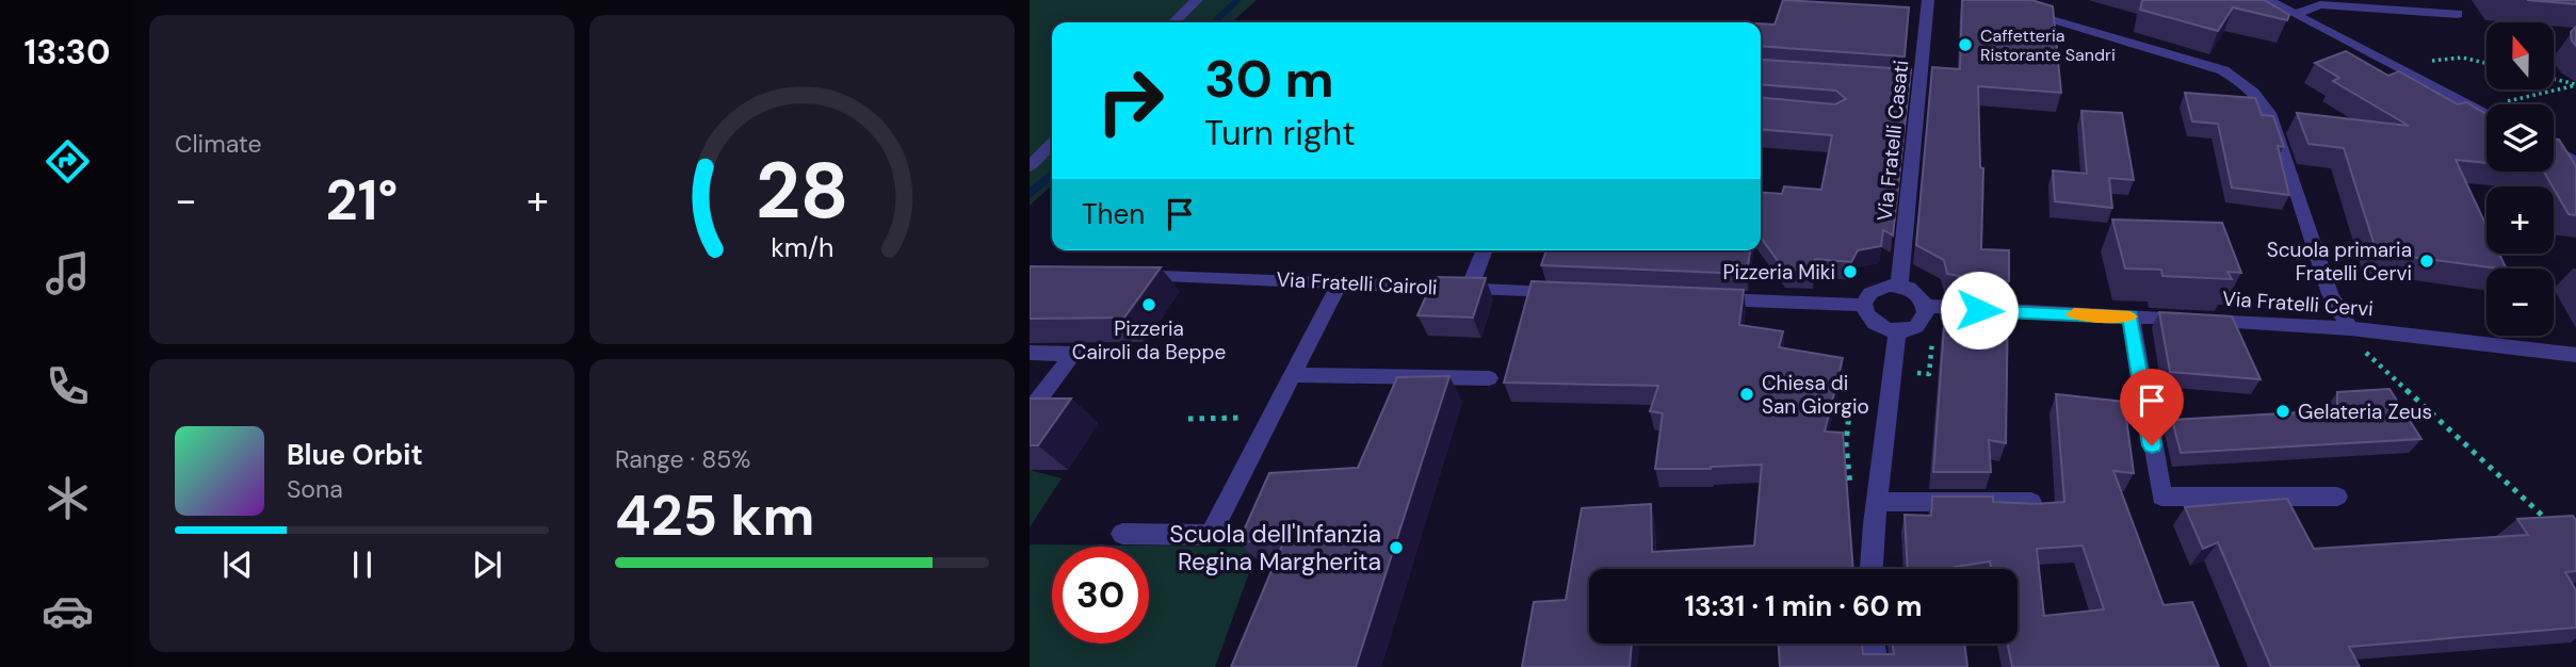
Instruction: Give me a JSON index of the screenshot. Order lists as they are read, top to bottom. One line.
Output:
{"streets":{"street":["Via Fratelli Casati","Via Fratelli Cairoli","Via Fratelli Cervi"]},"crossings":[["Via Fratelli Casati","Via Fratelli Cervi"]],"places":["Caffetteria Ristorante Sandri","Scuola primaria Fratelli Cervi","Pizzeria Miki","Pizzeria Cairoli da Beppe","Chiesa di San Giorgio","Gelateria Zeus","Scuola dell'Infanzia Regina Margherita"],"north":"top","page":{"tabs":"13:30","tile":["Climate",["Range · 85%","425 km"]],"map_buttons":["+","−"],"turn":["30 m","Turn right"],"heat":["−","21°","+"],"then":"Then","song":["Blue Orbit","Sona"],"limit":"30","trip":"13:31 · 1 min · 60 m","gauge":["28","km/h"]}}
